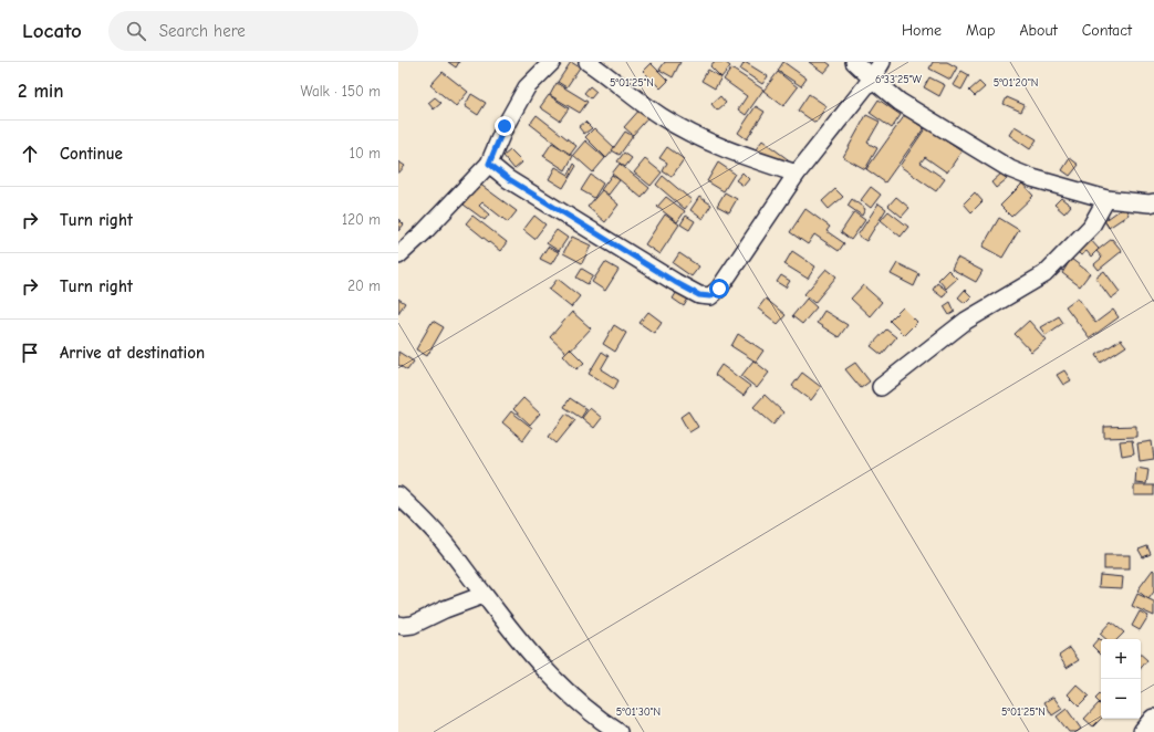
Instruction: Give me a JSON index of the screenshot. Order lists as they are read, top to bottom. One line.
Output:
{"page":{"header":"Locato","search":"Search here","nav":["Home","Map","About","Contact"],"heading":["2 min","Walk · 150 m"],"list":[["Continue","10 m"],["Turn right","120 m"],["Turn right","20 m"],"Arrive at destination"],"map_buttons":["+","−"]},"coordinates":["6°33'25\"W","5°01'20\"N","5°01'25\"N","5°01'30\"N"]}
